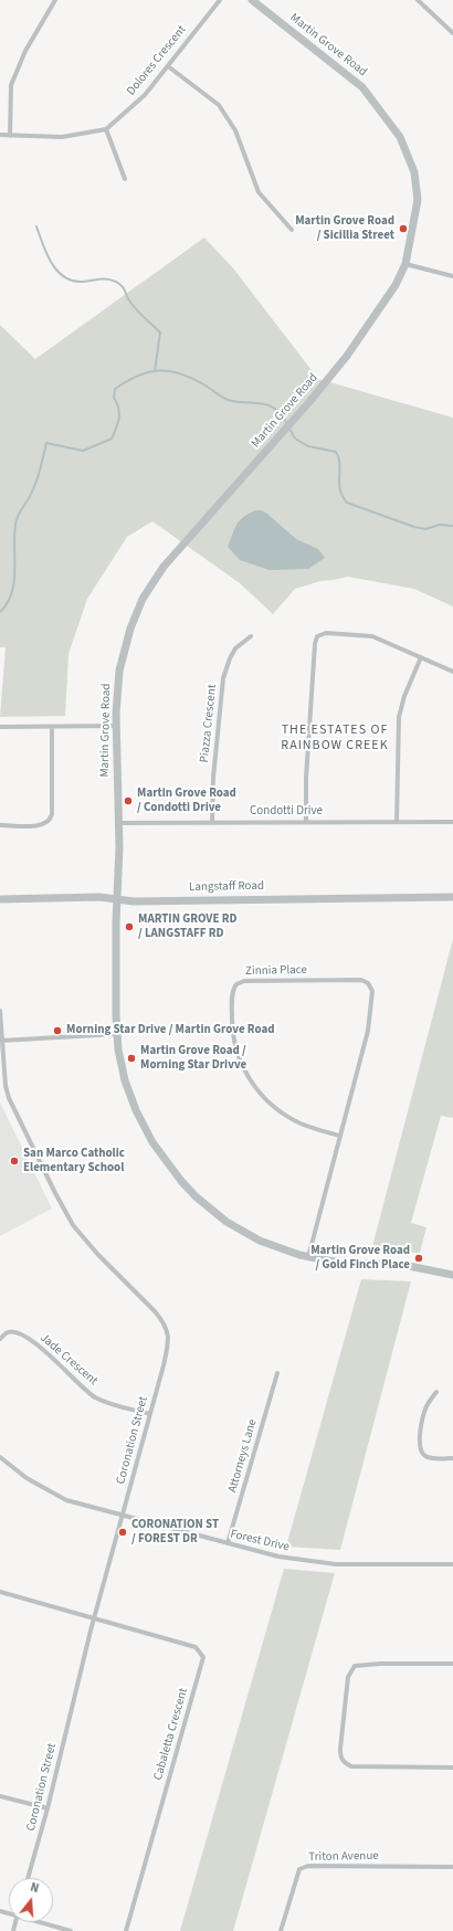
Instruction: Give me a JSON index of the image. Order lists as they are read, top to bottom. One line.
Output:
{"streets":{"street":["Martin Grove Road","Dolores Crescent","Piazza Crescent","Condotti Drive","Langstaff Road","Zinnia Place","Jade Crescent","Coronation Street","Attorneys Lane","Forest Drive","Cabaletta Crescent","Triton Avenue"]},"crossings":[["Martin Grove Road","Condotti Drive"],["Martin Grove Road","Langstaff Road"],["Martin Grove Road","Zinnia Place"],["Piazza Crescent","Condotti Drive"],["Jade Crescent","Coronation Street"],["Coronation Street","Forest Drive"],["Coronation Street","Cabaletta Crescent"],["Attorneys Lane","Forest Drive"]],"districts":["THE ESTATES OF RAINBOW CREEK"],"places":["Martin Grove Road / Sicillia Street","Martin Grove Road / Condotti Drive","MARTIN GROVE RD / LANGSTAFF RD","Morning Star Drive / Martin Grove Road","Martin Grove Road / Morning Star Drivve","San Marco Catholic Elementary School","Martin Grove Road / Gold Finch Place","CORONATION ST / FOREST DR"],"north":"top"}
